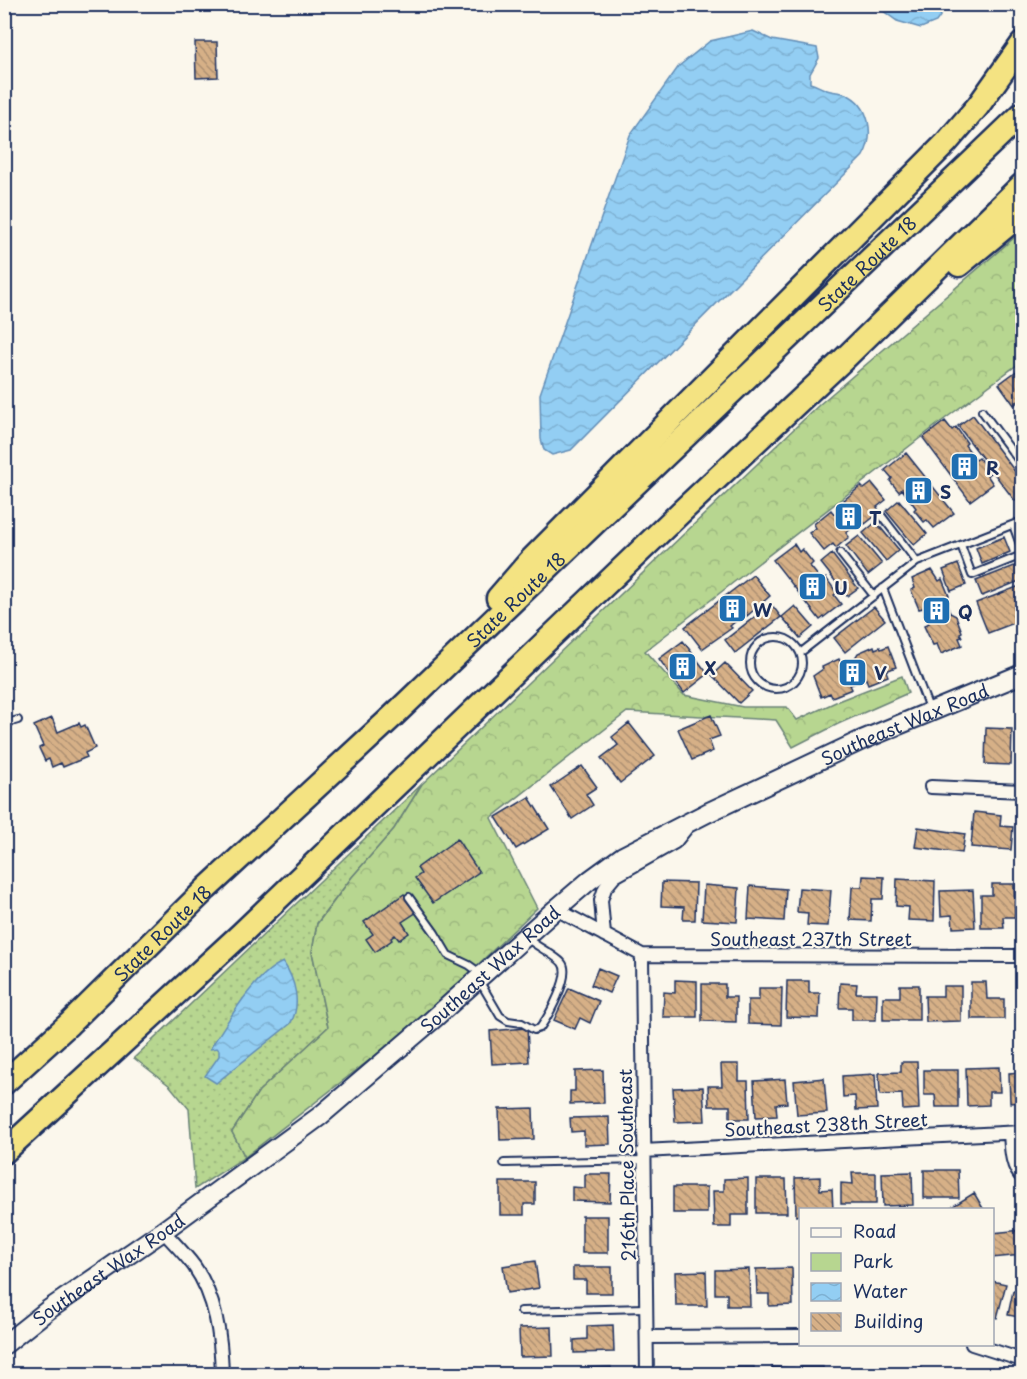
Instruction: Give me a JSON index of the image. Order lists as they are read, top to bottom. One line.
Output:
{"streets":{"highway":["State Route 18"],"main road":["Southeast Wax Road"],"street":["Southeast 237th Street","Southeast 238th Street","216th Place Southeast"]},"crossings":[["Southeast Wax Road","Southeast 237th Street"],["Southeast 237th Street","216th Place Southeast"],["Southeast 238th Street","216th Place Southeast"]],"places":{"building":["R","S","T","U","W","Q","X","V"]},"legend":["Road","Park","Water","Building"]}
